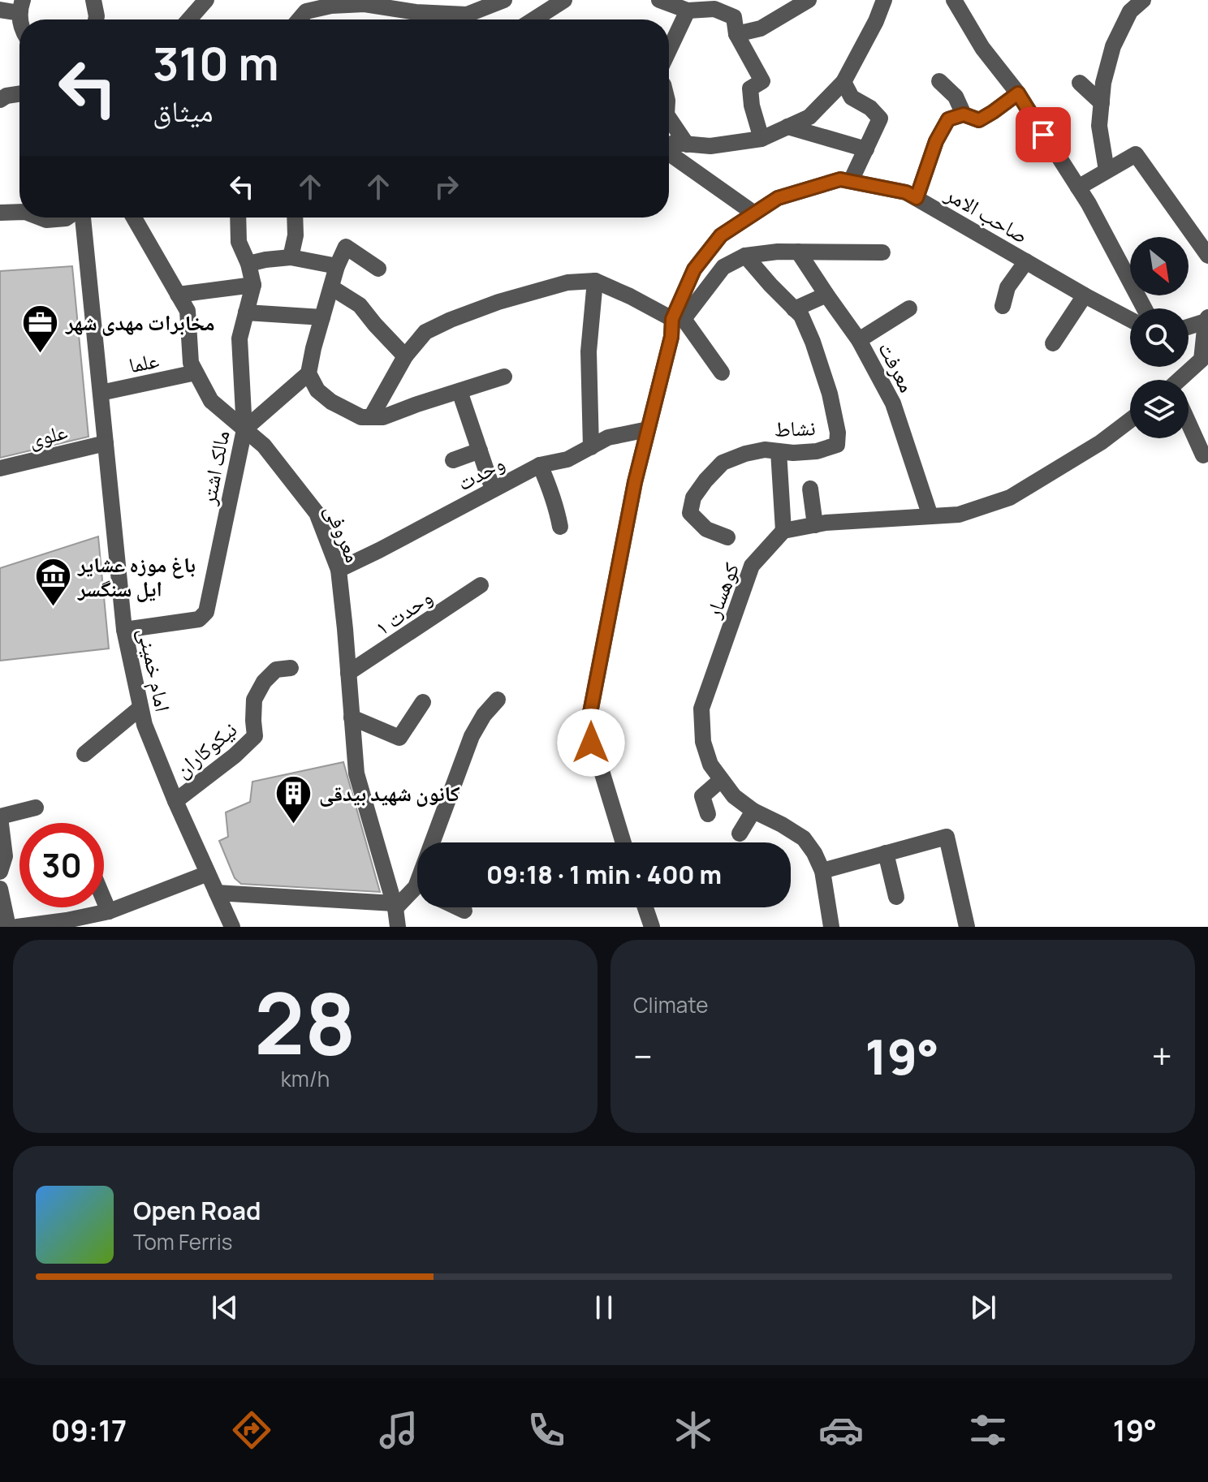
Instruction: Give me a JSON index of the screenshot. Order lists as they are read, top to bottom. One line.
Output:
{"streets":{"street":["صاحب الامر","علما","معرفت","نشاط","علوی","مالک اشتر","وحدت","معروفی","کوهسار","وحدت ۱","امام خمینی","نیکوکاران"]},"crossings":[["صاحب الامر","وحدت"],["علما","معروفی"],["علما","امام خمینی"],["علوی","امام خمینی"],["مالک اشتر","معروفی"],["مالک اشتر","امام خمینی"],["وحدت","معروفی"],["معروفی","وحدت ۱"],["امام خمینی","نیکوکاران"]],"places":{"office":["مخابرات مهدی شهر"],"museum":["باغ موزه عشایر ایل سنگسر"],"building":["کانون شهید بیدقی"]},"north":"bottom right","page":{"turn":["310 m","میثاق"],"limit":"30","trip":"09:18 · 1 min · 400 m","tile":[["28","km/h"],"Climate"],"heat":["−","19°","+"],"song":["Open Road","Tom Ferris"],"tabs":["09:17","19°"]}}
